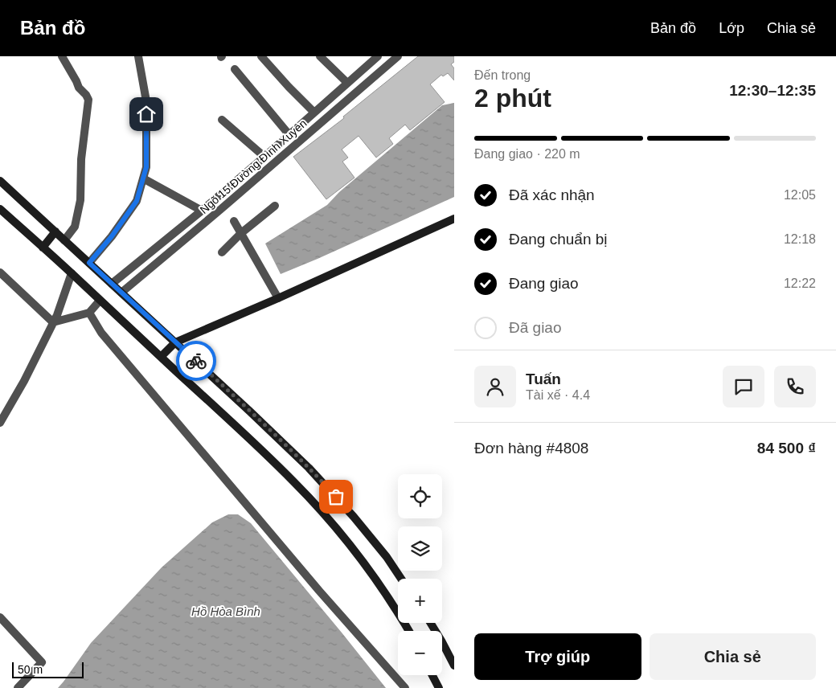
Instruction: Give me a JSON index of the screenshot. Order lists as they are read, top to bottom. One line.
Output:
{"streets":{"street":["Ngõ 15 Đường Đình Xuyên"]},"water":["Hồ Hòa Bình"],"scale_bar":"50 m","page":{"header":"Bản đồ","nav":["Bản đồ","Lớp","Chia sẻ"],"heading":["2 phút","Đến trong","12:30–12:35"],"panel":["Tuấn","Tài xế · 4.4","Đơn hàng #4808","84 500 ₫"],"bar":"Đang giao · 220 m","list":[["Đã xác nhận","12:05"],["Đang chuẩn bị","12:18"],["Đang giao","12:22"],"Đã giao"],"map_buttons":["+","−"],"buttons":["Trợ giúp","Chia sẻ"],"scale":"50 m"}}
